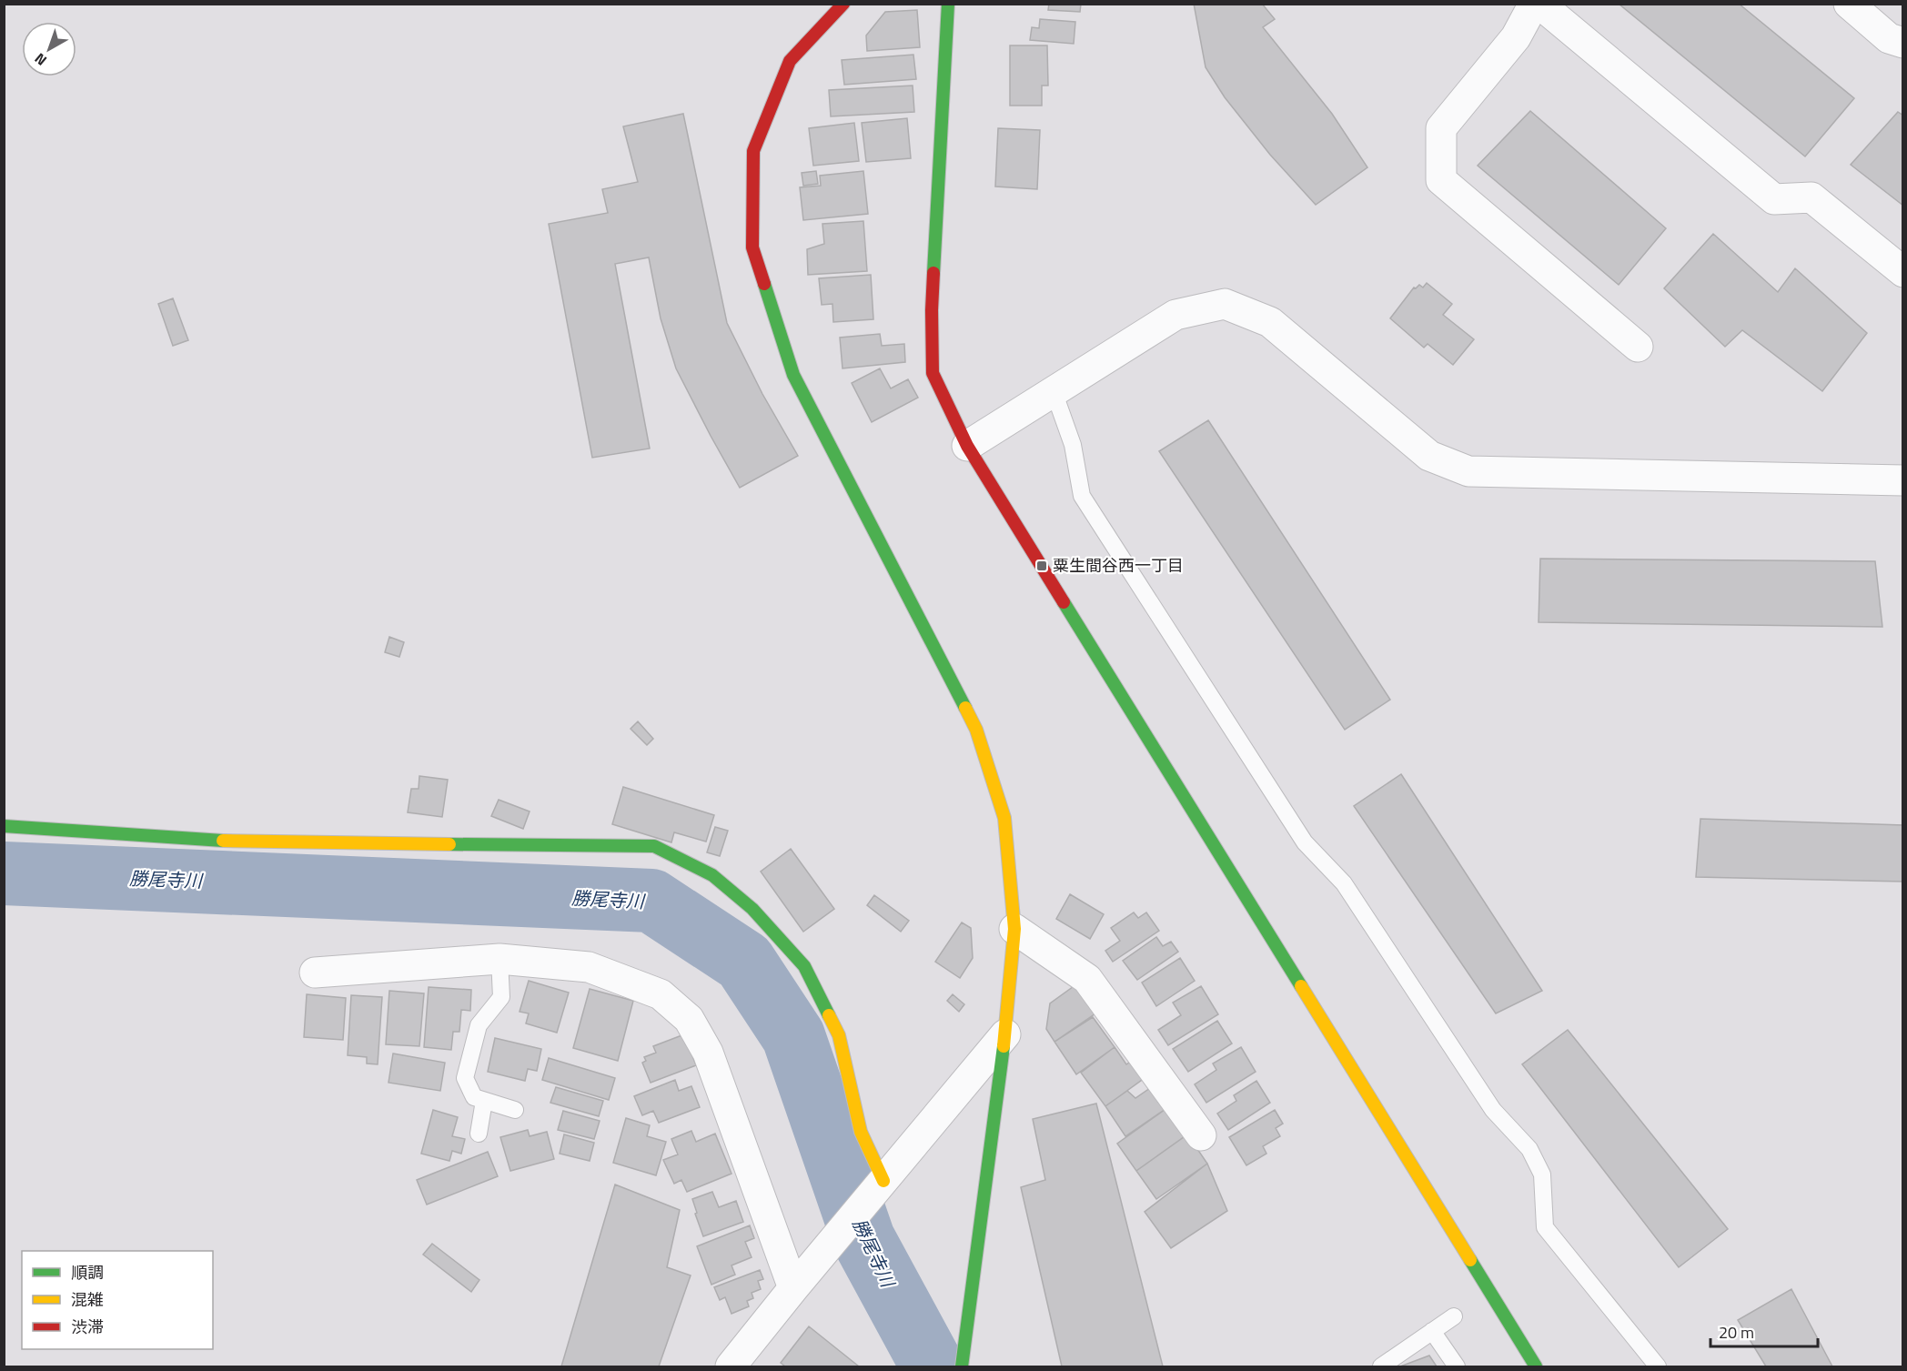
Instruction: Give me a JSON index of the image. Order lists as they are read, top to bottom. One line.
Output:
{"water":["勝尾寺川"],"places":{"transit":["粟生間谷西一丁目"]},"legend":["順調","混雑","渋滞"],"scale_bar":"20 m","north":"bottom left"}
